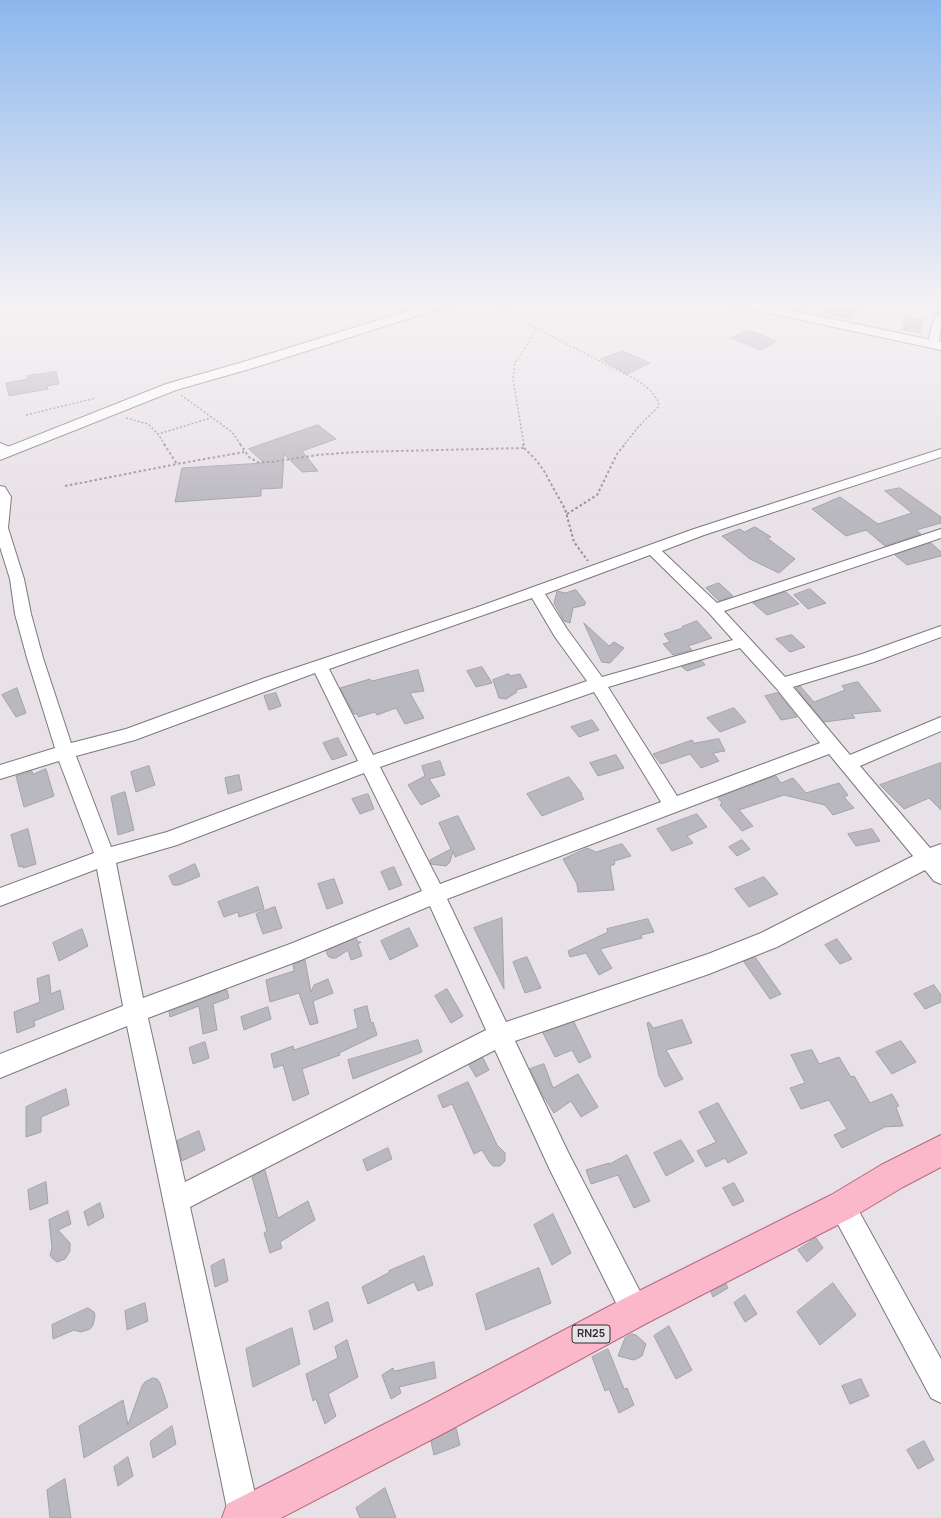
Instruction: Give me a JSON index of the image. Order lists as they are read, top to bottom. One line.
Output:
{"streets":{"main road":["RN25"]}}
